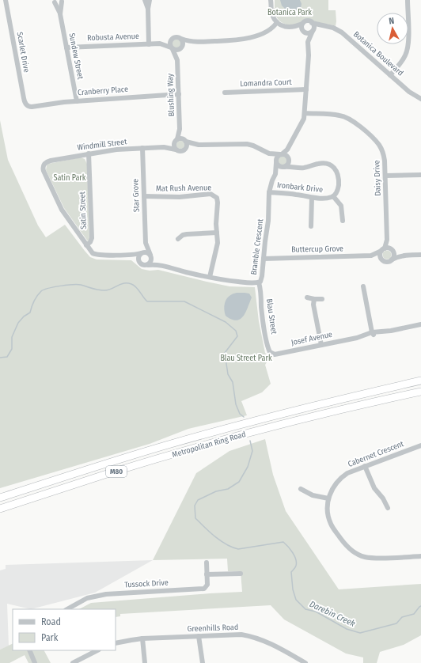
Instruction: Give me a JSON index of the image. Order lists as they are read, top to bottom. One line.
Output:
{"streets":{"highway":["Metropolitan Ring Road","M80"],"street":["Robusta Avenue","Scarlet Drive","Botanica Boulevard","Sundew Street","Lomandra Court","Cranberry Place","Blushing Way","Windmill Street","Daisy Drive","Ironbark Drive","Mat Rush Avenue","Star Grove","Satin Street","Bramble Crescent","Buttercup Grove","Blau Street","Josef Avenue","Cabernet Crescent","Tussock Drive","Greenhills Road"]},"crossings":[["Robusta Avenue","Sundew Street"],["Robusta Avenue","Blushing Way"],["Scarlet Drive","Cranberry Place"],["Sundew Street","Cranberry Place"],["Cranberry Place","Blushing Way"],["Blushing Way","Windmill Street"],["Windmill Street","Star Grove"],["Windmill Street","Satin Street"],["Daisy Drive","Buttercup Grove"],["Ironbark Drive","Bramble Crescent"],["Mat Rush Avenue","Star Grove"],["Mat Rush Avenue","Bramble Crescent"],["Star Grove","Bramble Crescent"],["Bramble Crescent","Buttercup Grove"],["Bramble Crescent","Blau Street"],["Blau Street","Josef Avenue"]],"water":["Darebin Creek"],"parks":["Botanica Park","Satin Park","Blau Street Park"],"legend":["Road","Park"],"north":"top"}
